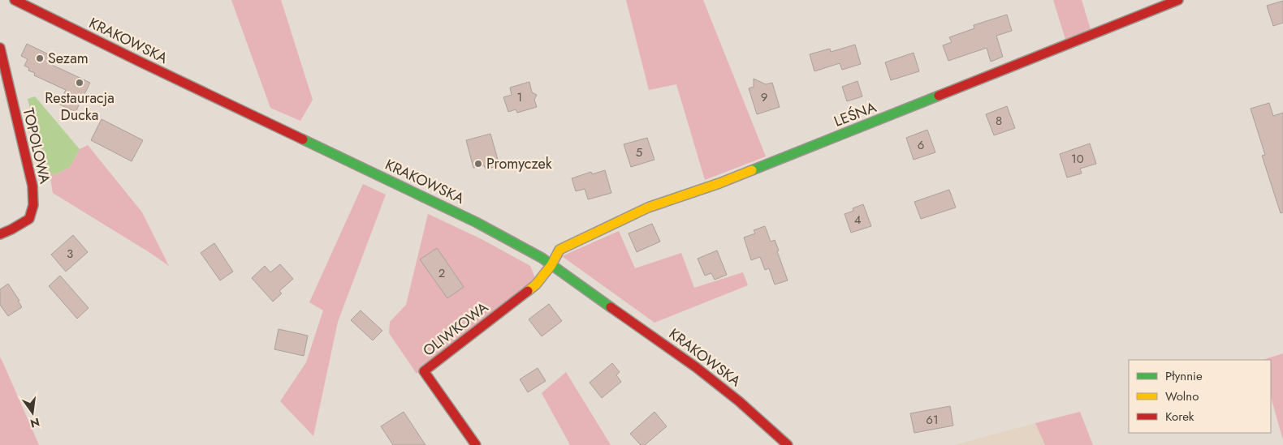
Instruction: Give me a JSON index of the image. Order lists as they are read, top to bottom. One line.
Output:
{"streets":{"street":["KRAKOWSKA","LEŚNA","TOPOLOWA","OLIWKOWA"]},"crossings":[["KRAKOWSKA","LEŚNA"],["KRAKOWSKA","OLIWKOWA"],["LEŚNA","OLIWKOWA"]],"places":["Sezam","Restauracja Ducka","Promyczek"],"house_numbers":["1","9","8","6","5","10","4","3","2","61"],"legend":["Płynnie","Wolno","Korek"],"north":"bottom"}
